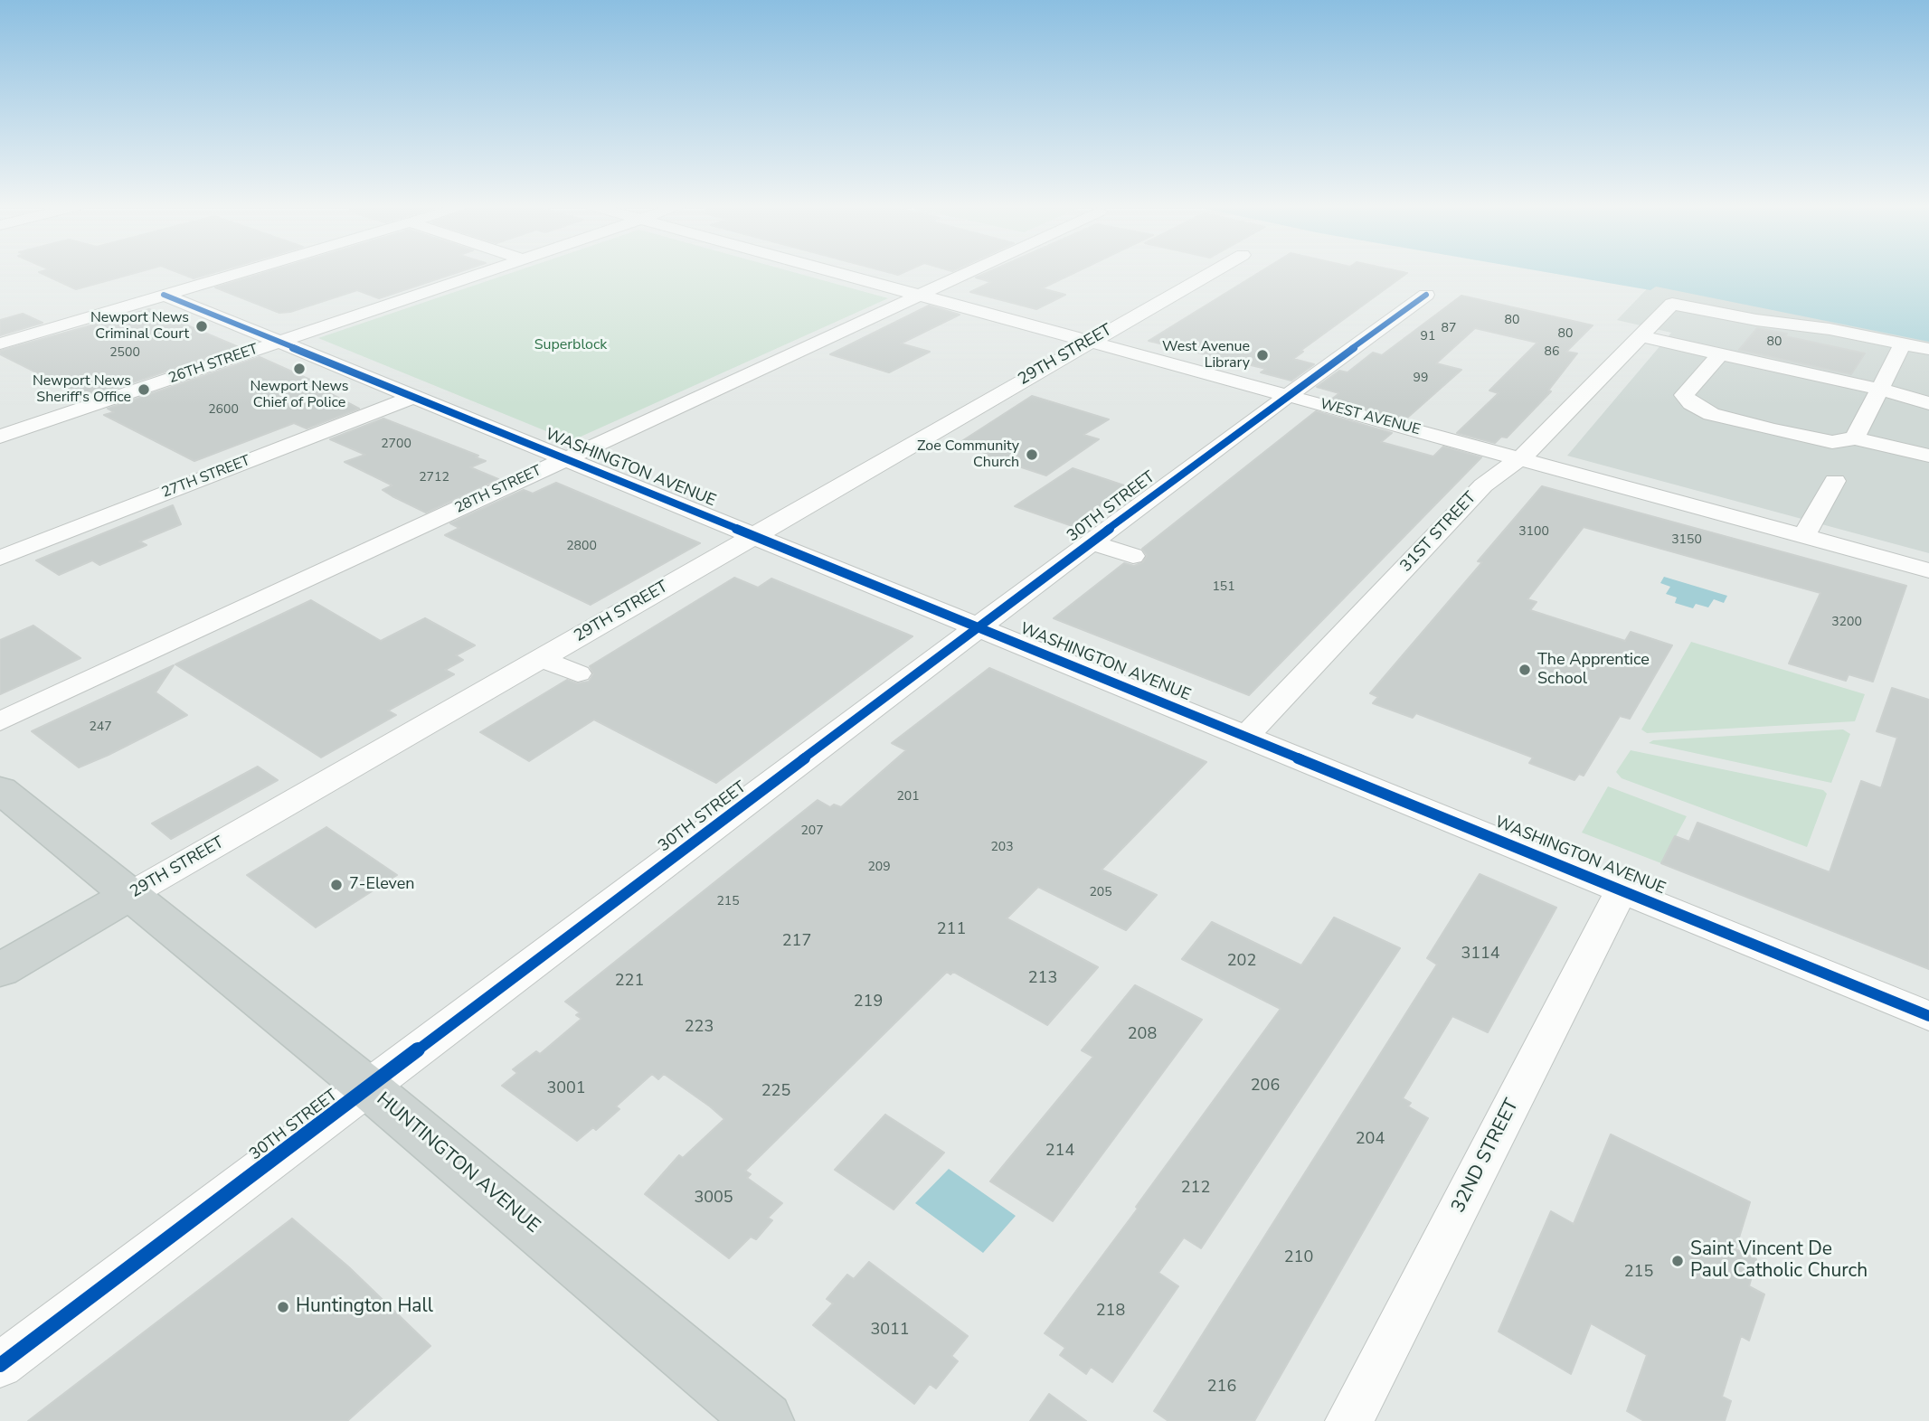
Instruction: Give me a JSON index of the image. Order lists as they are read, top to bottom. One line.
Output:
{"streets":{"main road":["29TH STREET","HUNTINGTON AVENUE"],"street":["26TH STREET","WEST AVENUE","WASHINGTON AVENUE","27TH STREET","28TH STREET","30TH STREET","31ST STREET","32ND STREET"]},"crossings":[["29TH STREET","WEST AVENUE"],["29TH STREET","WASHINGTON AVENUE"],["29TH STREET","HUNTINGTON AVENUE"],["26TH STREET","WASHINGTON AVENUE"],["WEST AVENUE","28TH STREET"],["WEST AVENUE","30TH STREET"],["WEST AVENUE","31ST STREET"],["WASHINGTON AVENUE","27TH STREET"],["WASHINGTON AVENUE","28TH STREET"],["WASHINGTON AVENUE","30TH STREET"],["WASHINGTON AVENUE","31ST STREET"],["WASHINGTON AVENUE","32ND STREET"],["30TH STREET","HUNTINGTON AVENUE"]],"parks":["Superblock"],"places":["Newport News Criminal Court","West Avenue Library","Newport News Chief of Police","Newport News Sheriff's Office","Zoe Community Church","The Apprentice School","7-Eleven","Saint Vincent De Paul Catholic Church","Huntington Hall"],"house_numbers":["80","87","80","91","80","86","2500","99","2600","2700","2712","3100","3150","2800","151","3200","247","201","207","203","209","205","215","211","217","3114","202","213","221","219","223","208","206","3001","225","204","214","212","3005","210","215","218","3011","216"]}
